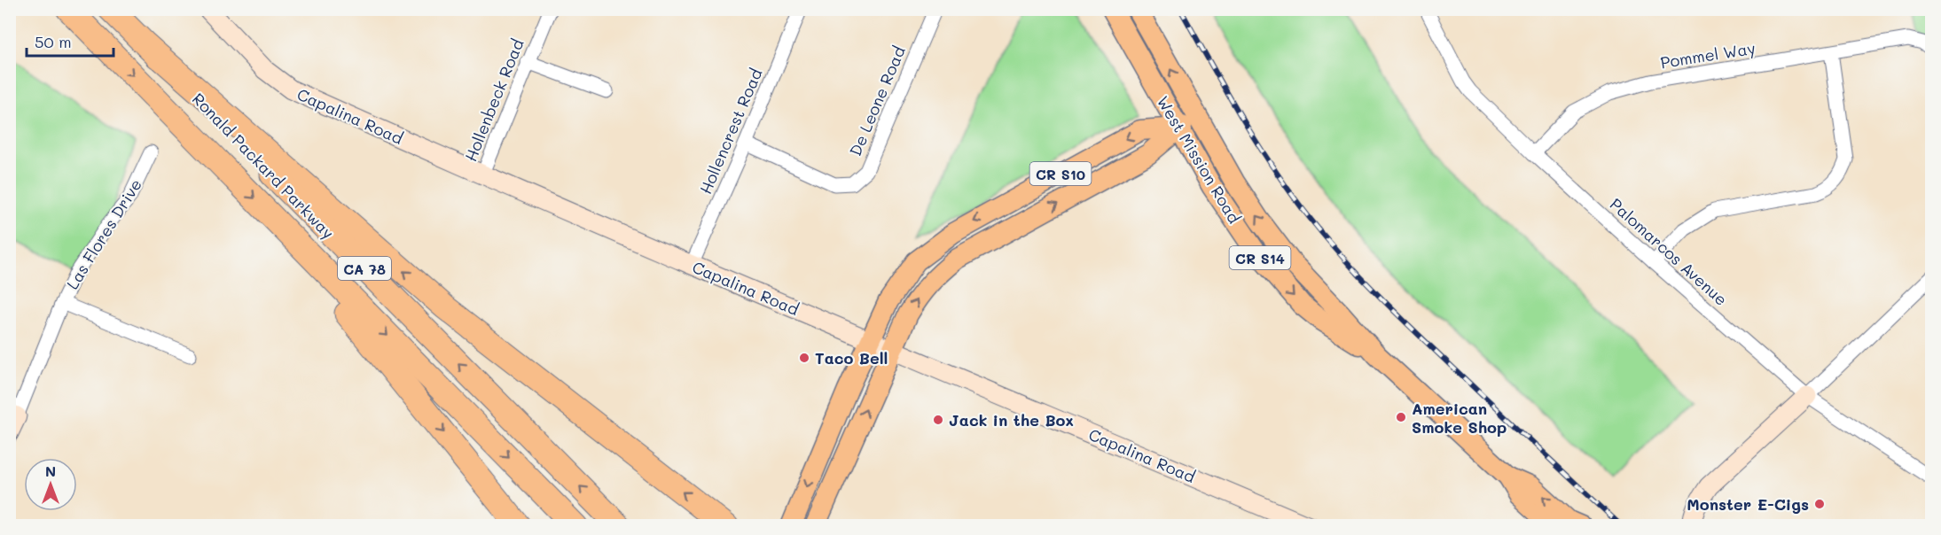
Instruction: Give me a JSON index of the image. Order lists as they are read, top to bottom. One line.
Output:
{"streets":{"highway":["Ronald Packard Parkway","CA 78"],"main road":["West Mission Road","CR S10","CR S14"],"street":["Pommel Way","Hollenbeck Road","De Leone Road","Capalina Road","Hollencrest Road","Las Flores Drive","Palomarcos Avenue"]},"crossings":[["Pommel Way","Palomarcos Avenue"],["Hollenbeck Road","Capalina Road"],["De Leone Road","Hollencrest Road"],["Capalina Road","Hollencrest Road"],["Capalina Road","CR S10"],["West Mission Road","CR S10"]],"places":["Taco Bell","American Smoke Shop","Jack in the Box","Monster E-Cigs"],"scale_bar":"50 m","north":"top"}
